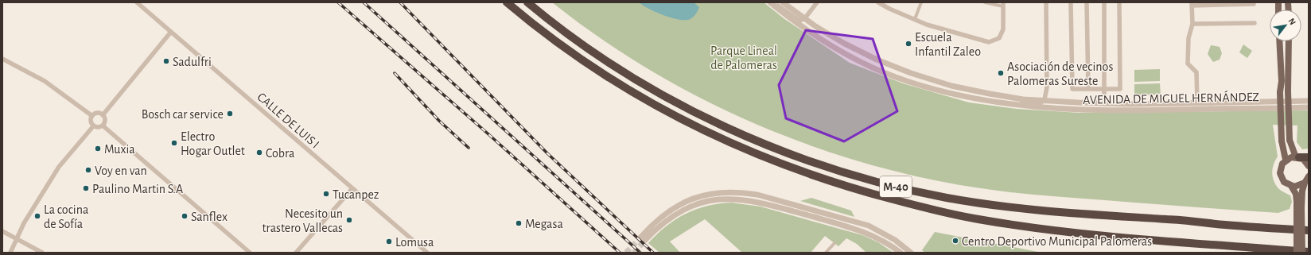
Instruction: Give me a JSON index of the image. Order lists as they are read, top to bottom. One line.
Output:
{"streets":{"highway":["M-40"],"street":["AVENIDA DE MIGUEL HERNÁNDEZ","CALLE DE LUIS I"]},"parks":["Parque Lineal de Palomeras"],"places":["Escuela Infantil Zaleo","Sadulfri","Asociación de vecinos Palomeras Sureste","Bosch car service","Electro Hogar Outlet","Muxia","Cobra","Voy en van","Paulino Martin S.A","Tucanpez","La cocina de Sofía","Sanflex","Necesito un trastero Vallecas","Megasa","Centro Deportivo Municipal Palomeras","Lomusa"],"north":"top right"}
